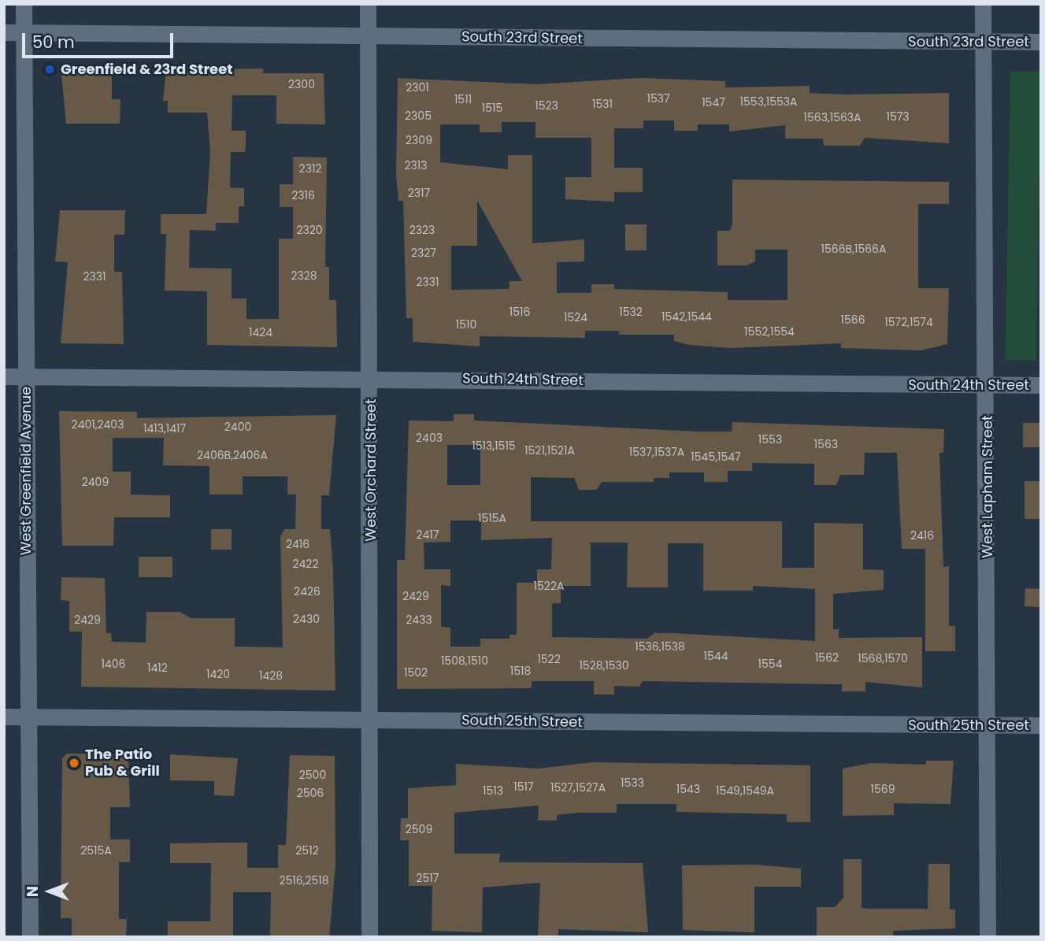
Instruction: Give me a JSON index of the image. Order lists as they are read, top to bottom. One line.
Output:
{"streets":{"street":["South 23rd Street","South 24th Street","West Orchard Street","West Greenfield Avenue","West Lapham Street","South 25th Street"]},"crossings":[["South 23rd Street","West Orchard Street"],["South 23rd Street","West Greenfield Avenue"],["South 23rd Street","West Lapham Street"],["South 24th Street","West Orchard Street"],["South 24th Street","West Greenfield Avenue"],["South 24th Street","West Lapham Street"],["West Orchard Street","South 25th Street"],["West Greenfield Avenue","South 25th Street"],["West Lapham Street","South 25th Street"]],"places":["Greenfield & 23rd Street","The Patio Pub & Grill"],"house_numbers":["2300","2301","1537","1511","1553,1553A","1547","1531","1523","1515","2305","1573","1563,1563A","2309","2313","2312","2317","2316","2320","2323","1566B,1566A","2327","2328","2331","2331","1516","1532","1542,1544","1524","1566","1572,1574","1510","1552,1554","1424","2401,2403","2400","1413,1417","2403","1553","1563","1513,1515","1521,1521A","1537,1537A","2406B,2406A","1545,1547","2409","1515A","2417","2416","2416","2422","1522A","2426","2429","2430","2429","2433","1536,1538","1544","1562","1568,1570","1522","1508,1510","1406","1554","1528,1530","1412","1518","1502","1420","1428","2500","1533","1517","1527,1527A","1543","1569","1513","1549,1549A","2506","2509","2515A","2512","2517","2516,2518"],"scale_bar":"50 m","north":"left"}
